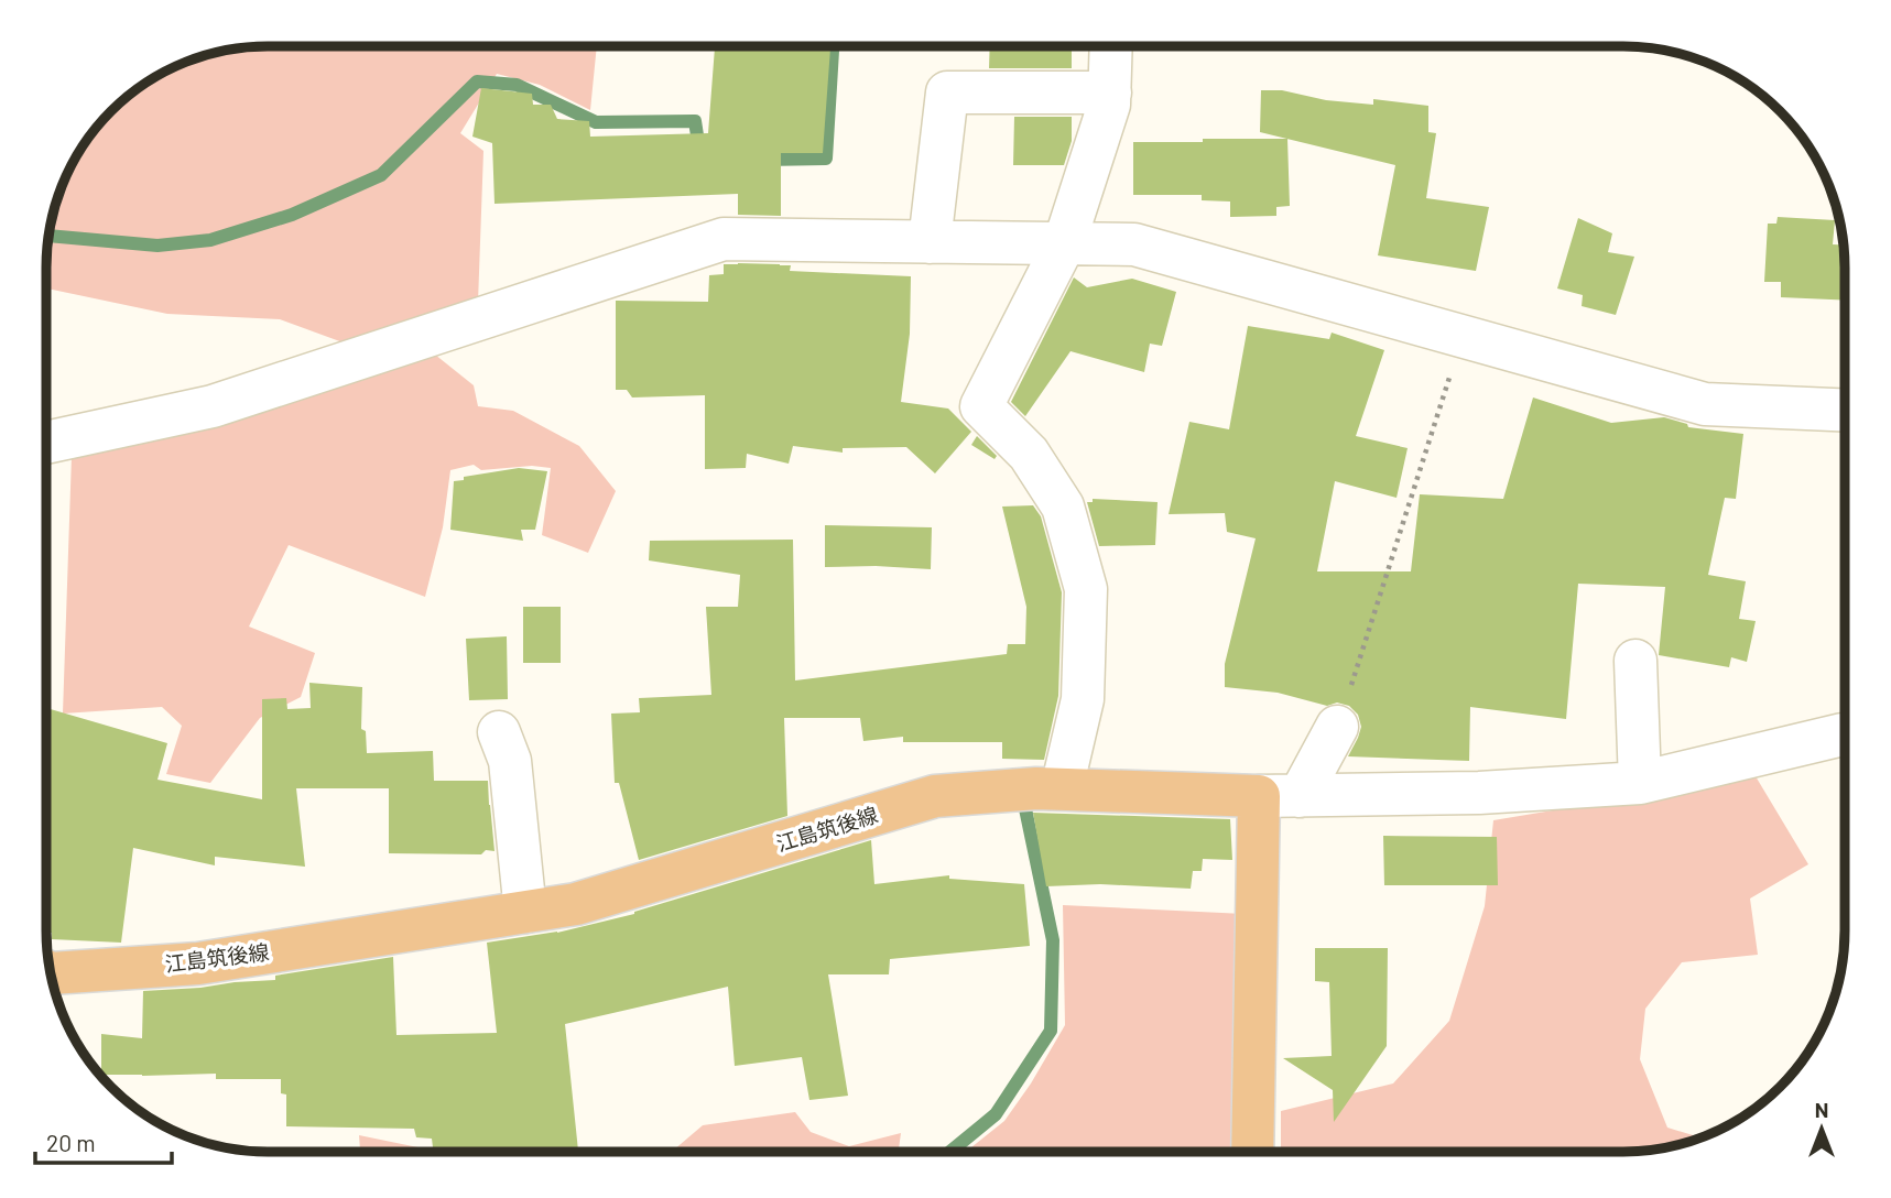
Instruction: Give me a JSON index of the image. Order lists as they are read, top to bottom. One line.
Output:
{"streets":{"main road":["江島筑後線"]},"scale_bar":"20 m","north":"top"}
